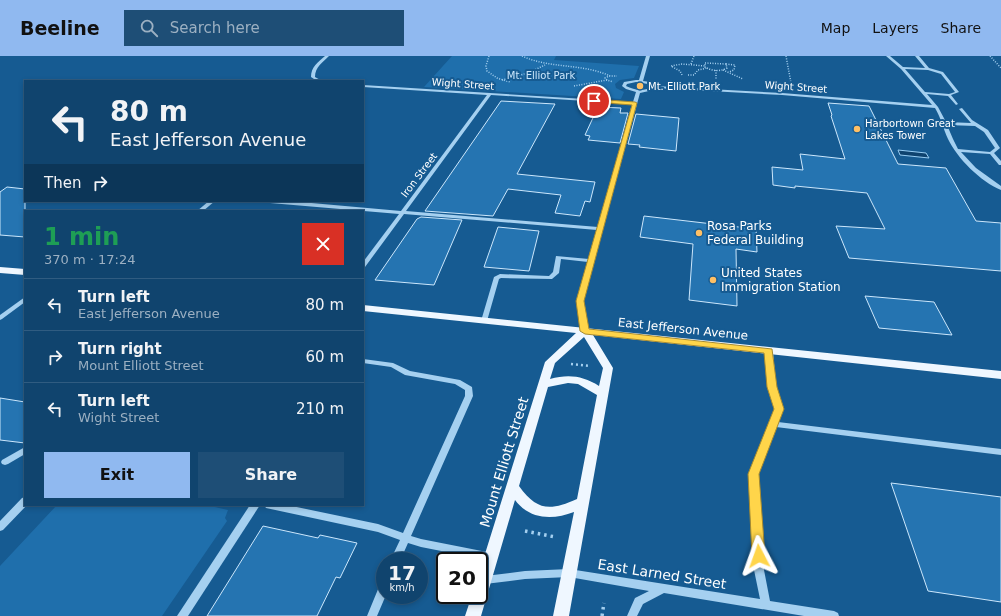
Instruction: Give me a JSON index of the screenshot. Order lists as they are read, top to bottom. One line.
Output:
{"streets":{"main road":["East Jefferson Avenue","Mount Elliott Street"],"street":["Wight Street","Iron Street","East Larned Street"]},"crossings":[["Wight Street","Iron Street"],["East Jefferson Avenue","Mount Elliott Street"]],"parks":["Mt. Elliot Park"],"places":["Mt. Elliott Park","Harbortown Great Lakes Tower","Rosa Parks Federal Building","United States Immigration Station"],"page":{"header":"Beeline","search":"Search here","nav":["Map","Layers","Share"],"turn":["80 m","East Jefferson Avenue"],"then":"Then","heading":["1 min","370 m · 17:24"],"list":[{"name":"Turn left","note":"East Jefferson Avenue","value":"80 m"},{"name":"Turn right","note":"Mount Elliott Street","value":"60 m"},{"name":"Turn left","note":"Wight Street","value":"210 m"}],"buttons":["Exit","Share"],"speed":"17 km/h","limit":"20"}}
